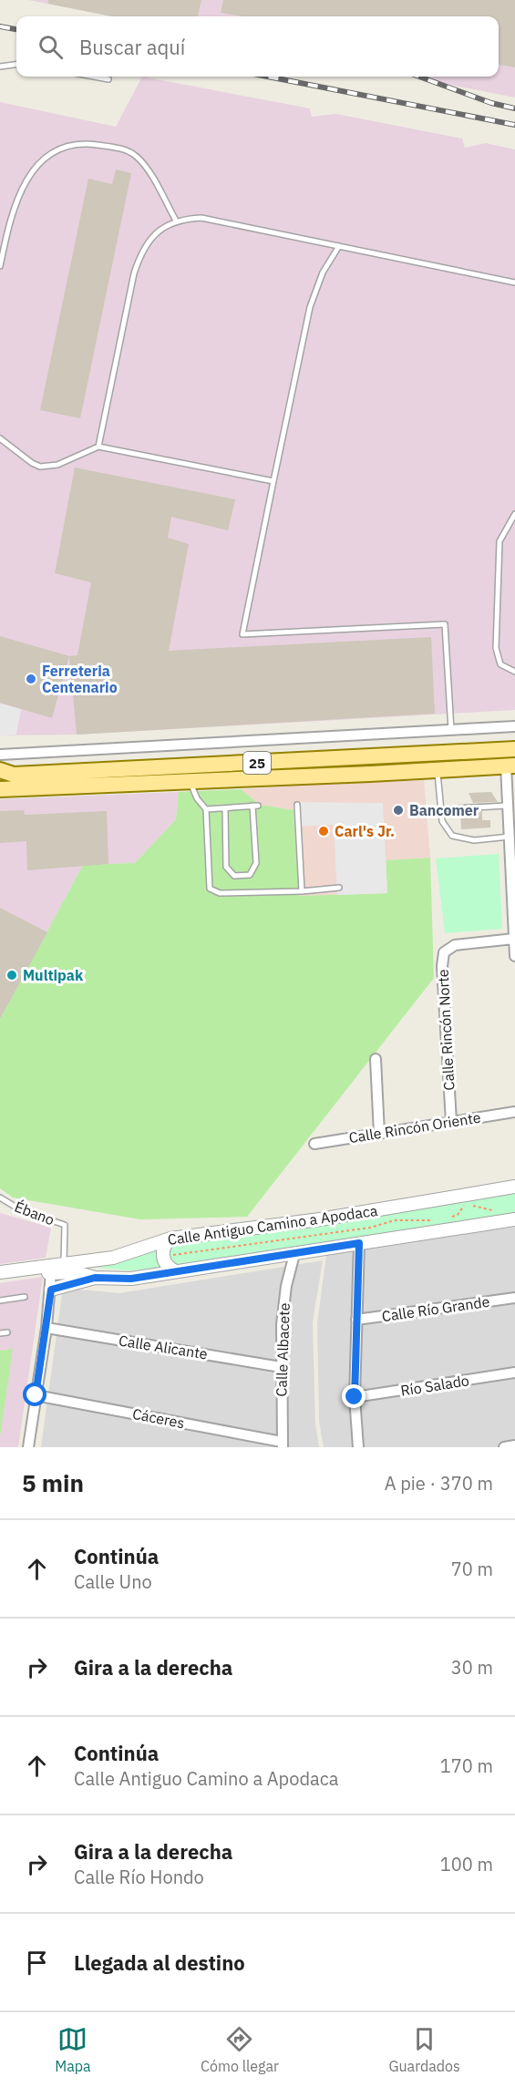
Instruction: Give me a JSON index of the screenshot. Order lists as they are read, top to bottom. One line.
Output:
{"streets":{"main road":["25"],"street":["Calle Rincón Norte","Calle Rincón Oriente","Calle Antiguo Camino a Apodaca","Calle Río Grande","Calle Alicante","Calle Albacete","Río Salado","Cáceres"],"lane":["Ébano"]},"crossings":[["Calle Rincón Norte","Calle Rincón Oriente"],["Ébano","Calle Antiguo Camino a Apodaca"],["Calle Antiguo Camino a Apodaca","Calle Albacete"],["Calle Alicante","Calle Albacete"],["Calle Albacete","Cáceres"]],"places":["Ferreteria Centenario","Bancomer","Carl's Jr.","Multipak"],"page":{"search":"Buscar aquí","heading":["5 min","A pie · 370 m"],"list":[["Continúa","Calle Uno","70 m"],["Gira a la derecha","30 m"],["Continúa","Calle Antiguo Camino a Apodaca","170 m"],["Gira a la derecha","Calle Río Hondo","100 m"],"Llegada al destino"],"nav":["Mapa","Cómo llegar","Guardados"]}}
